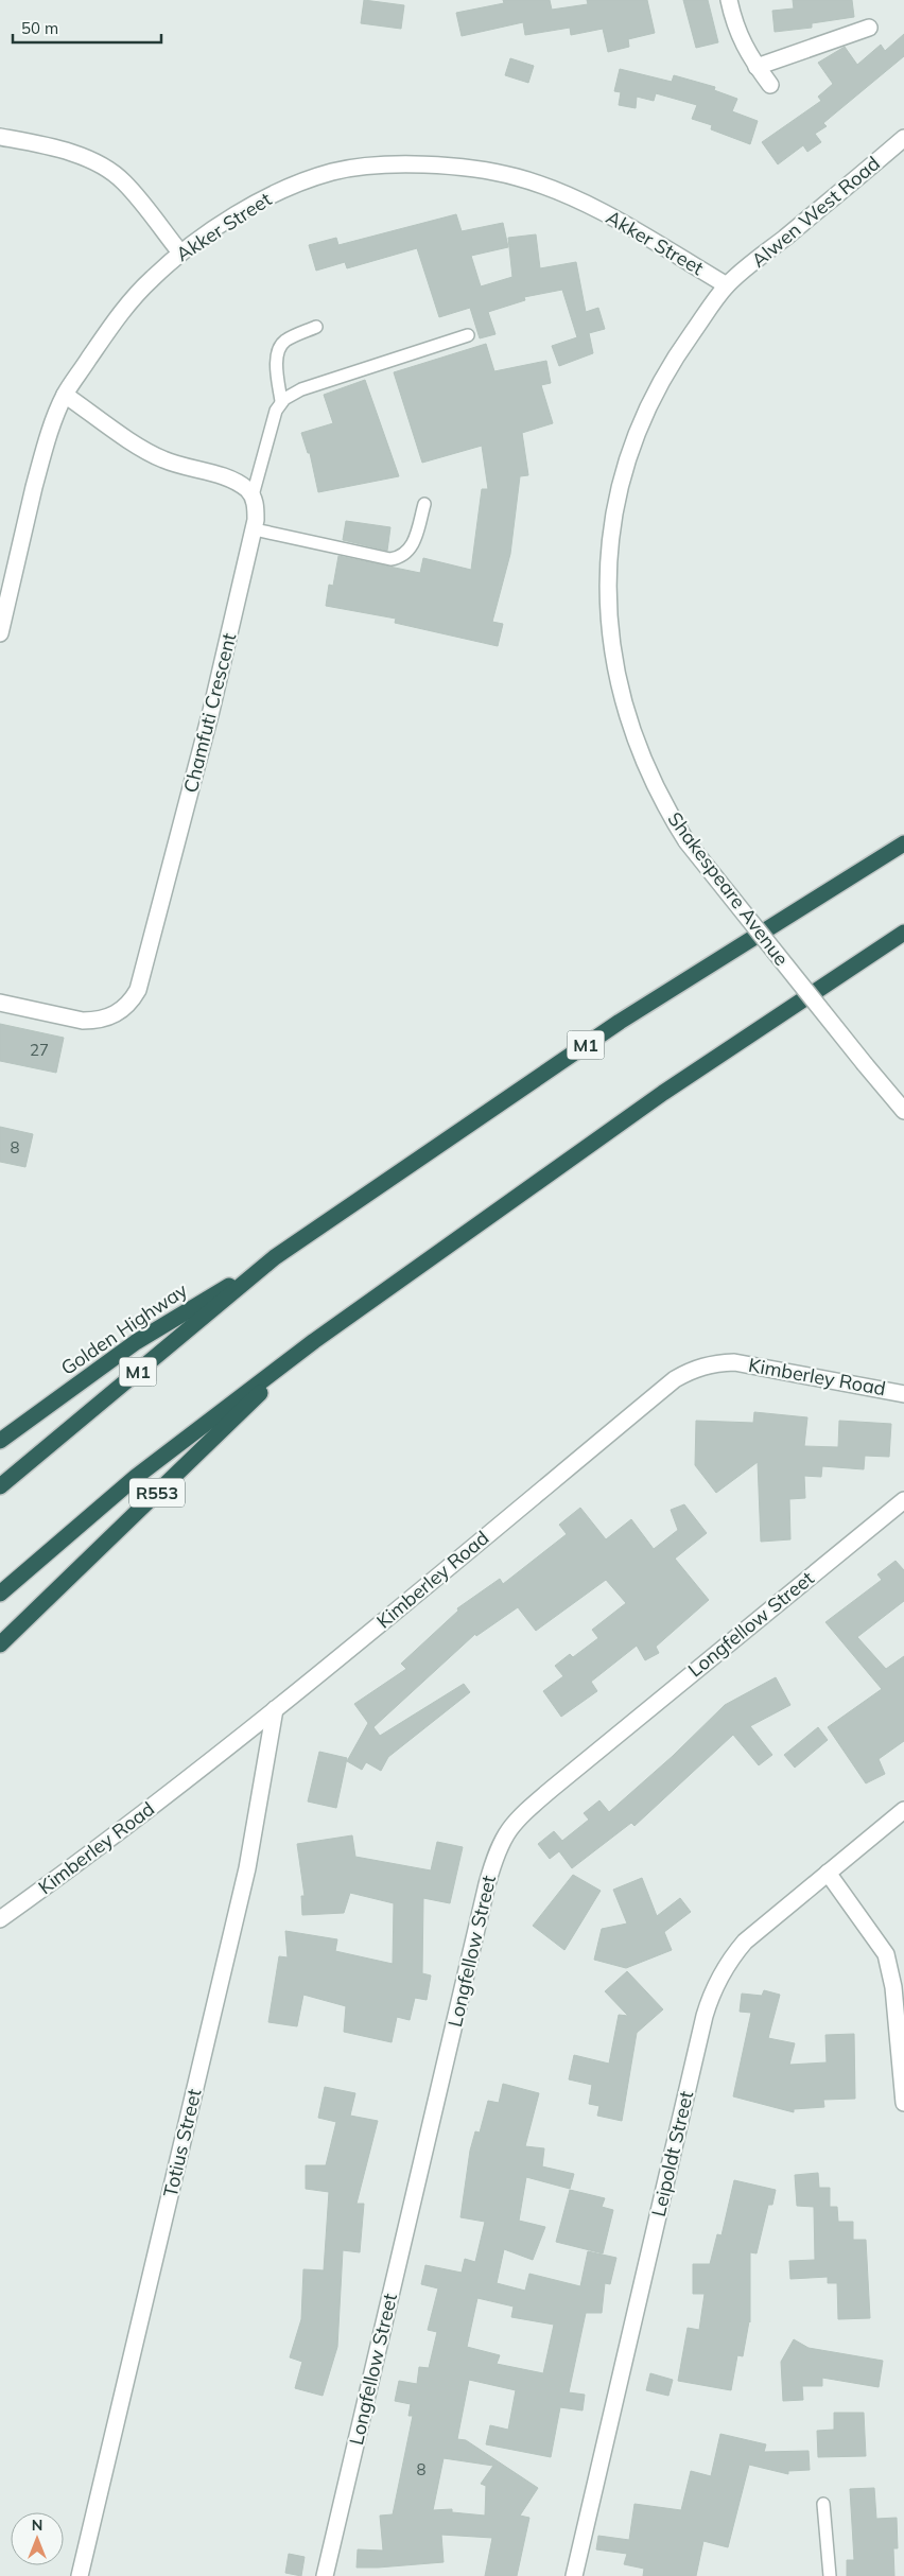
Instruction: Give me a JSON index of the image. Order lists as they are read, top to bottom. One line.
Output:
{"streets":{"highway":["M1","Golden Highway","R553"],"street":["Alwen West Road","Akker Street","Chamfuti Crescent","Shakespeare Avenue","Kimberley Road","Longfellow Street","Totius Street","Leipoldt Street"]},"crossings":[["Alwen West Road","Akker Street"],["Alwen West Road","Shakespeare Avenue"],["Akker Street","Shakespeare Avenue"],["M1","Golden Highway"],["Kimberley Road","Totius Street"]],"house_numbers":["27","8","8"],"scale_bar":"50 m","north":"top"}
